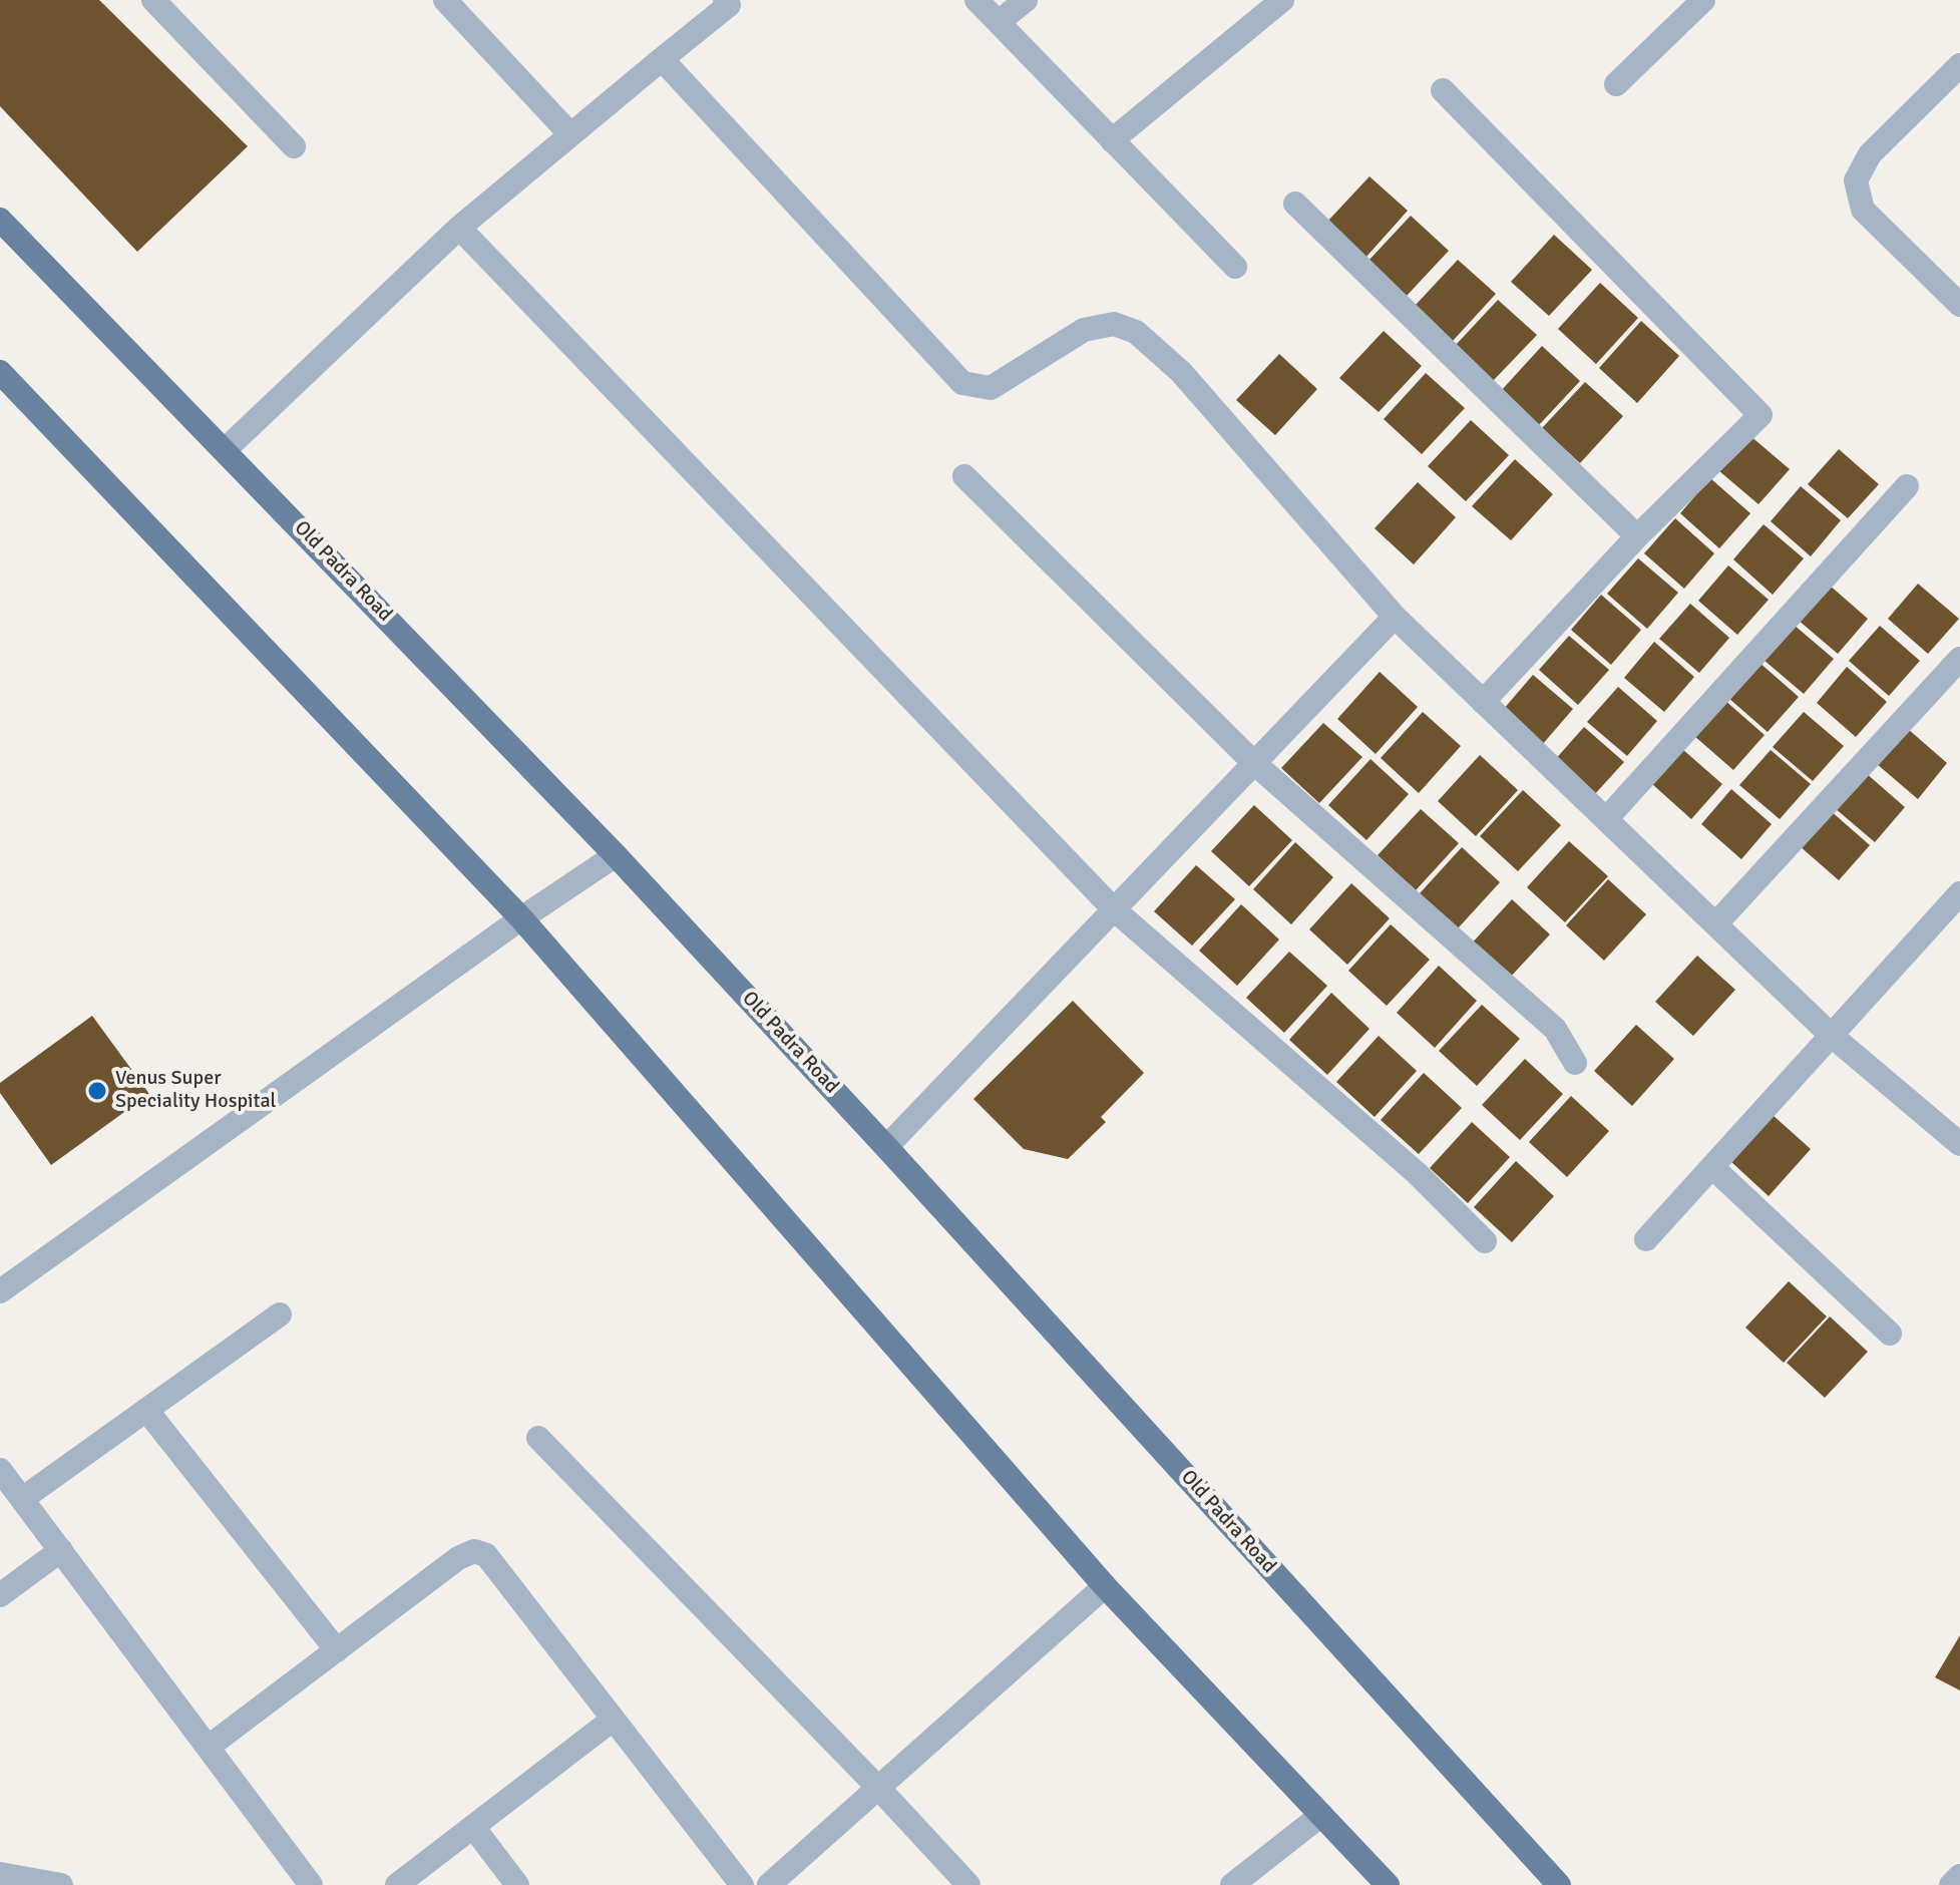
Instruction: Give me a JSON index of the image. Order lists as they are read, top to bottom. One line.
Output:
{"streets":{"main road":["Old Padra Road"]},"places":["Venus Super Speciality Hospital"]}
